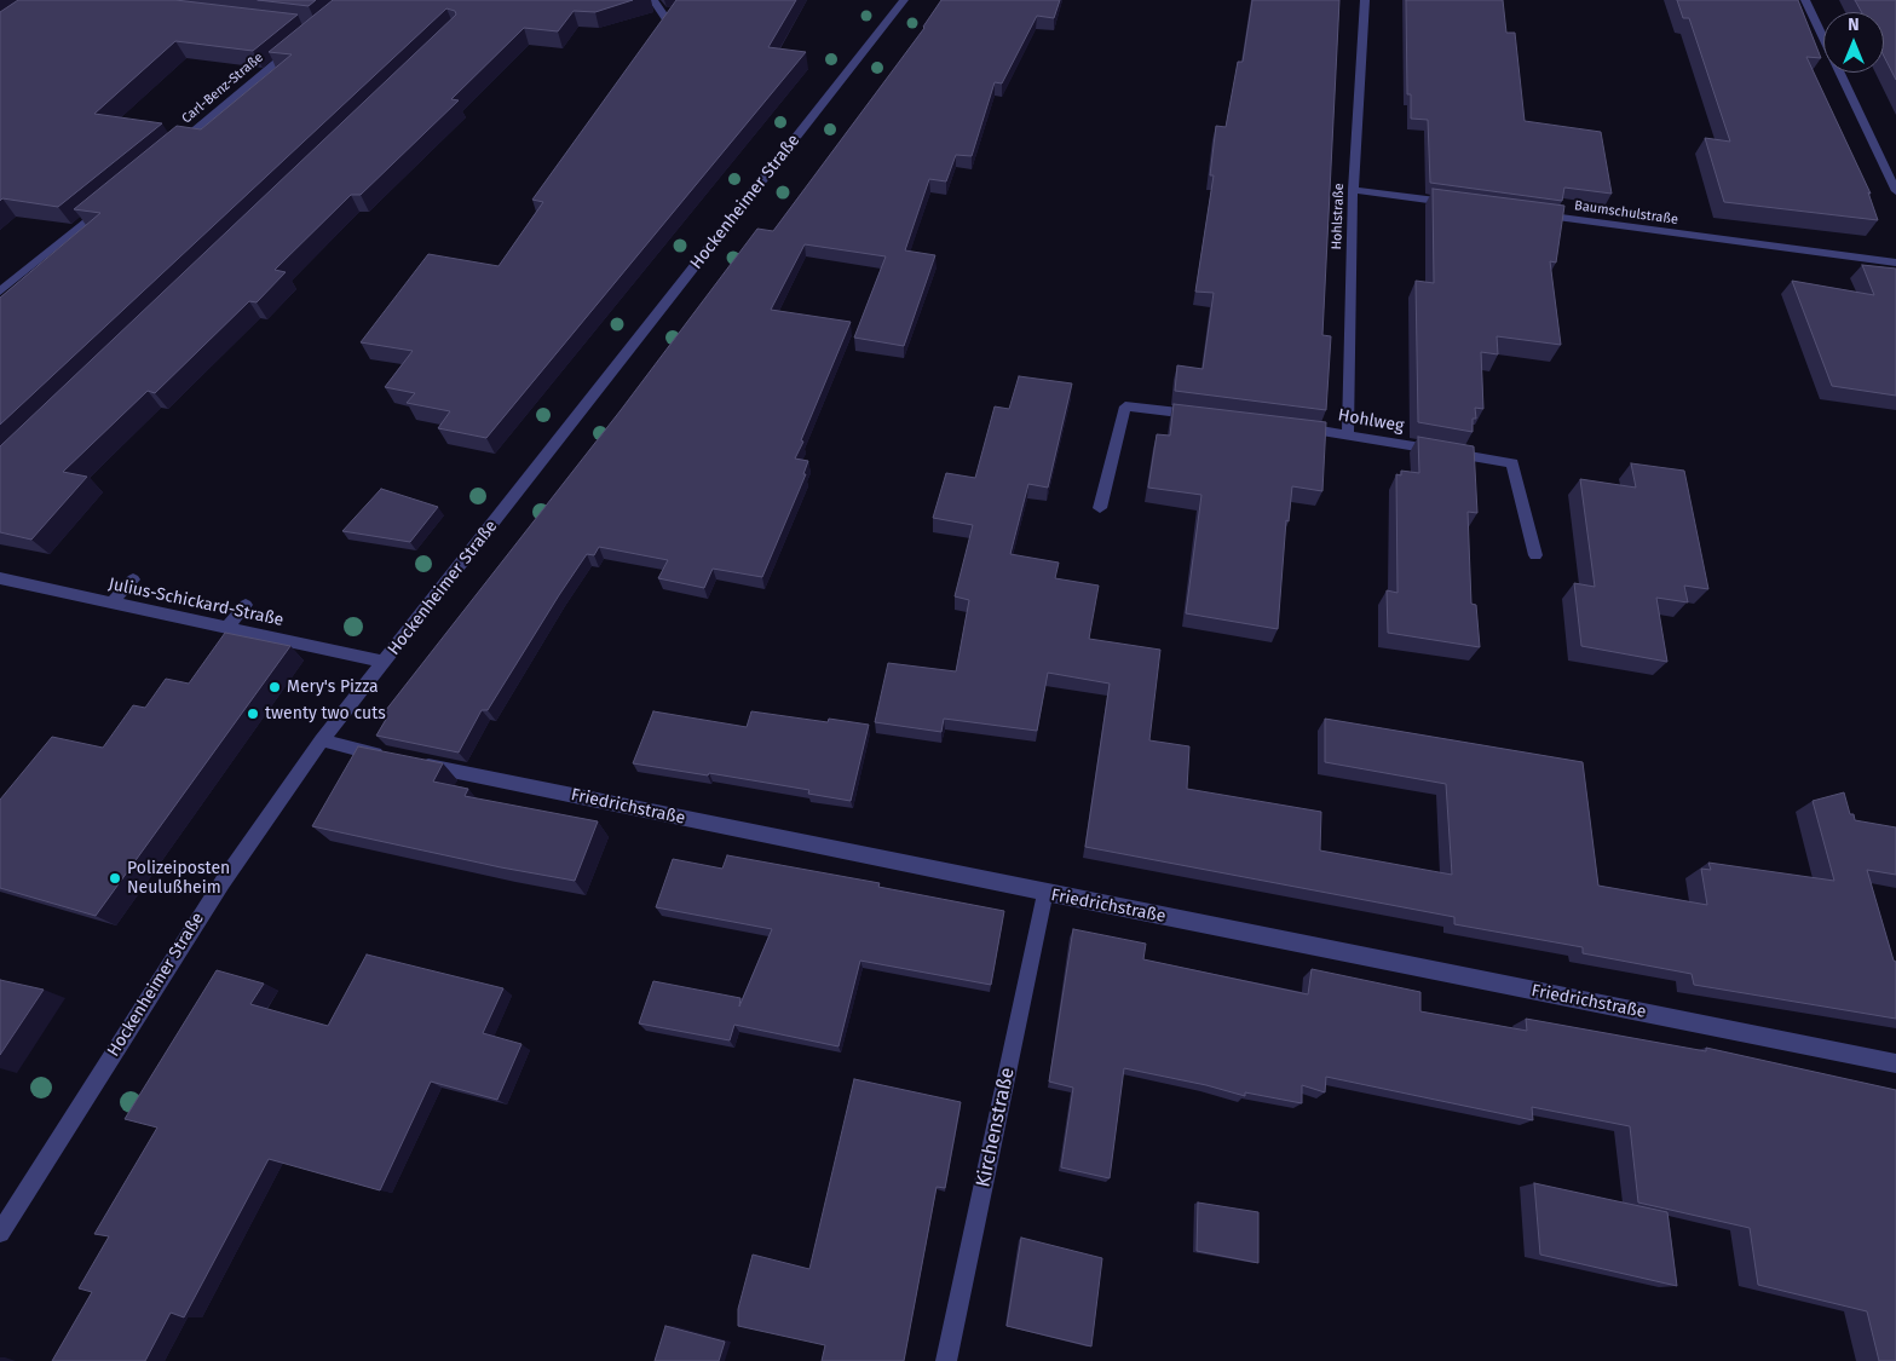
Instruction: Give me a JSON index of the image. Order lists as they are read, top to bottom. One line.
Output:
{"streets":{"street":["Carl-Benz-Straße","Hockenheimer Straße","Baumschulstraße","Hohlstraße","Hohlweg","Julius-Schickard-Straße","Friedrichstraße","Kirchenstraße"]},"crossings":[["Hockenheimer Straße","Julius-Schickard-Straße"],["Hohlstraße","Hohlweg"],["Friedrichstraße","Kirchenstraße"]],"places":["Mery's Pizza","twenty two cuts","Polizeiposten Neulußheim"],"north":"top"}
